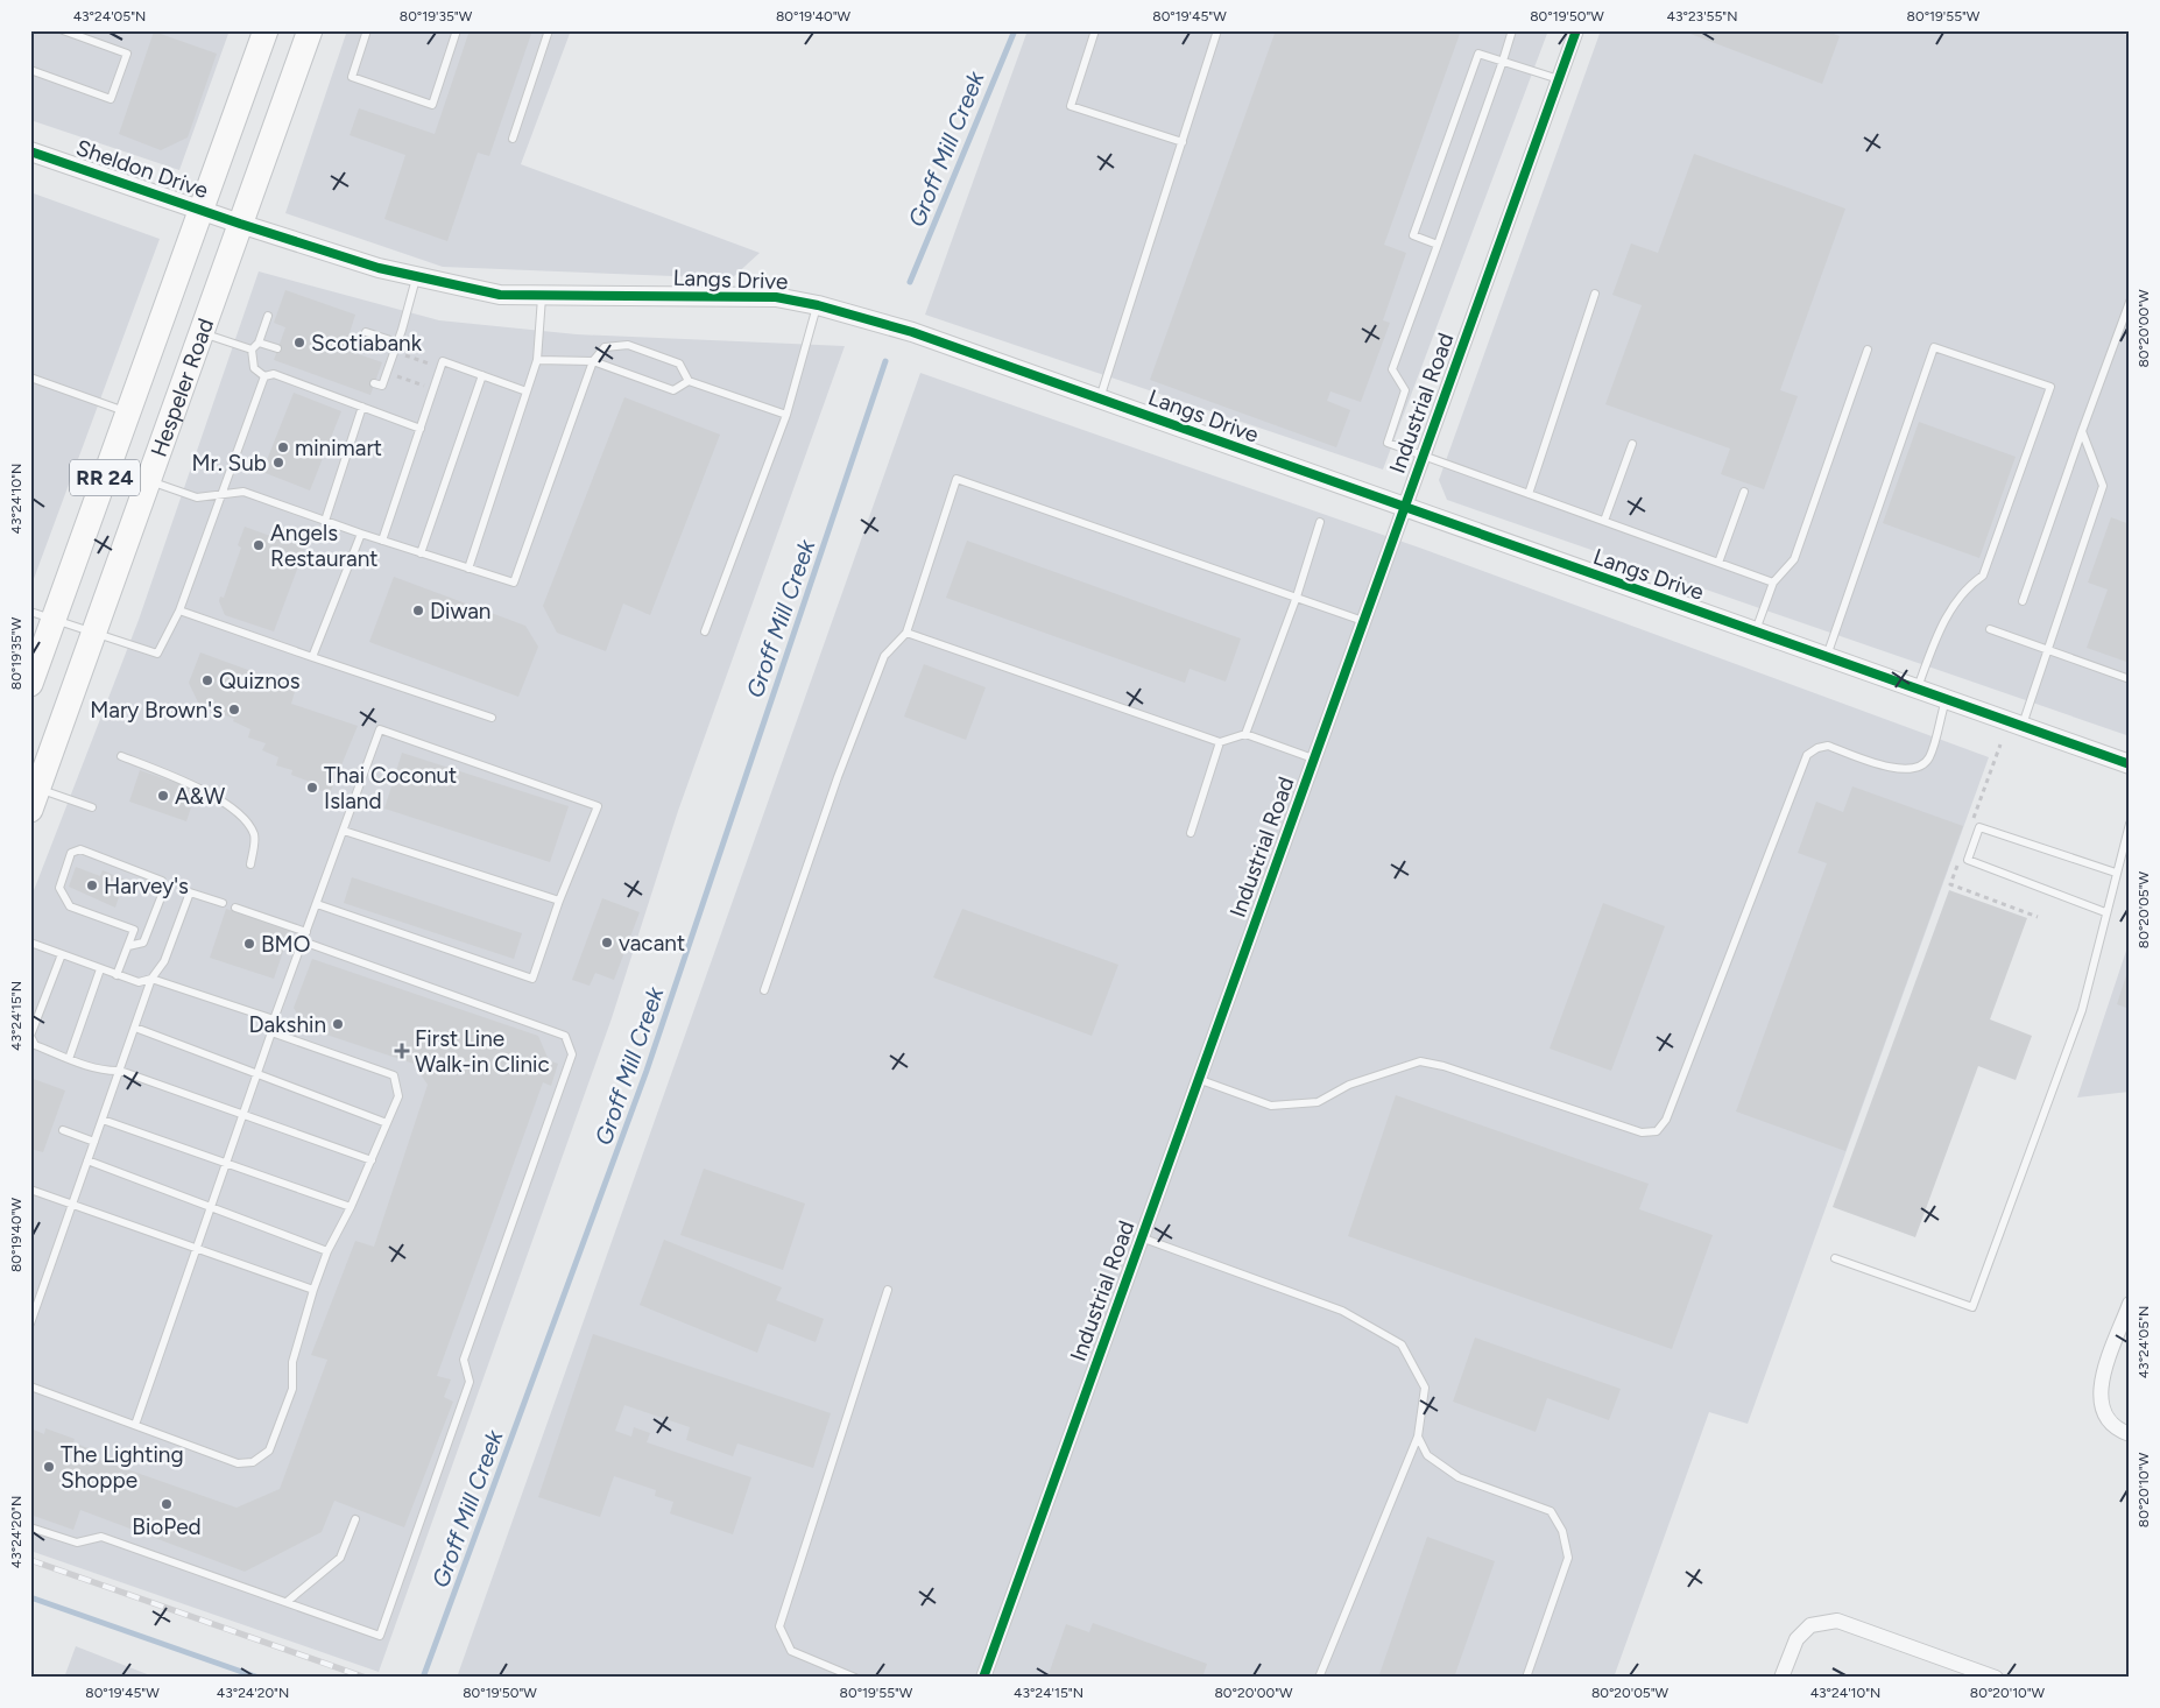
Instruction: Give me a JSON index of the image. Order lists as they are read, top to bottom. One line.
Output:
{"streets":{"main road":["Hespeler Road","RR 24"],"street":["Sheldon Drive","Langs Drive","Industrial Road"]},"crossings":[["Sheldon Drive","Langs Drive"],["Sheldon Drive","Hespeler Road"],["Langs Drive","Hespeler Road"],["Langs Drive","Industrial Road"]],"water":["Groff Mill Creek"],"places":{"other":["Scotiabank","minimart","Mr. Sub","Angels Restaurant","Diwan","Quiznos","Mary Brown's","Thai Coconut Island","A&W","Harvey's","vacant","BMO","Dakshin","The Lighting Shoppe","BioPed"],"health":["First Line Walk-in Clinic"]},"coordinates":["43°24'05\"N","80°19'35\"W","80°19'40\"W","80°19'45\"W","80°19'50\"W","43°23'55\"N","80°19'55\"W","80°20'00\"W","43°24'10\"N","80°20'05\"W","43°24'15\"N","80°20'10\"W","43°24'20\"N"]}
